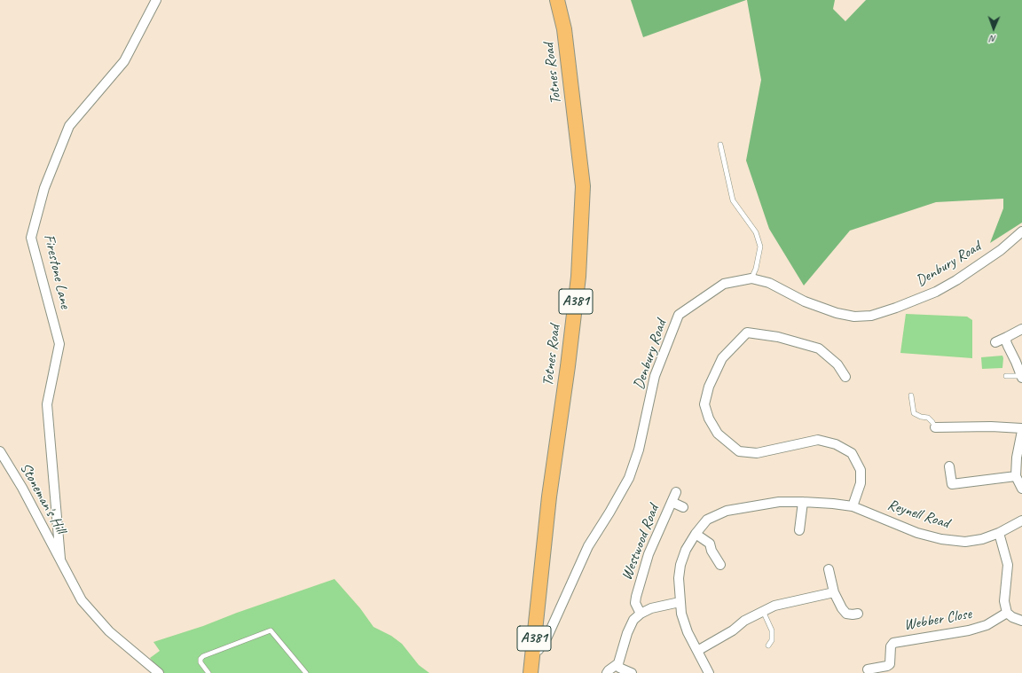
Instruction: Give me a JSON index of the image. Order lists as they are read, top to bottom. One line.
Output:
{"streets":{"main road":["Totnes Road","A381"],"street":["Denbury Road","Firestone Lane","Stoneman's Hill","Reynell Road","Westwood Road","Webber Close"]},"crossings":[["Totnes Road","Denbury Road"],["Firestone Lane","Stoneman's Hill"]],"north":"bottom"}
